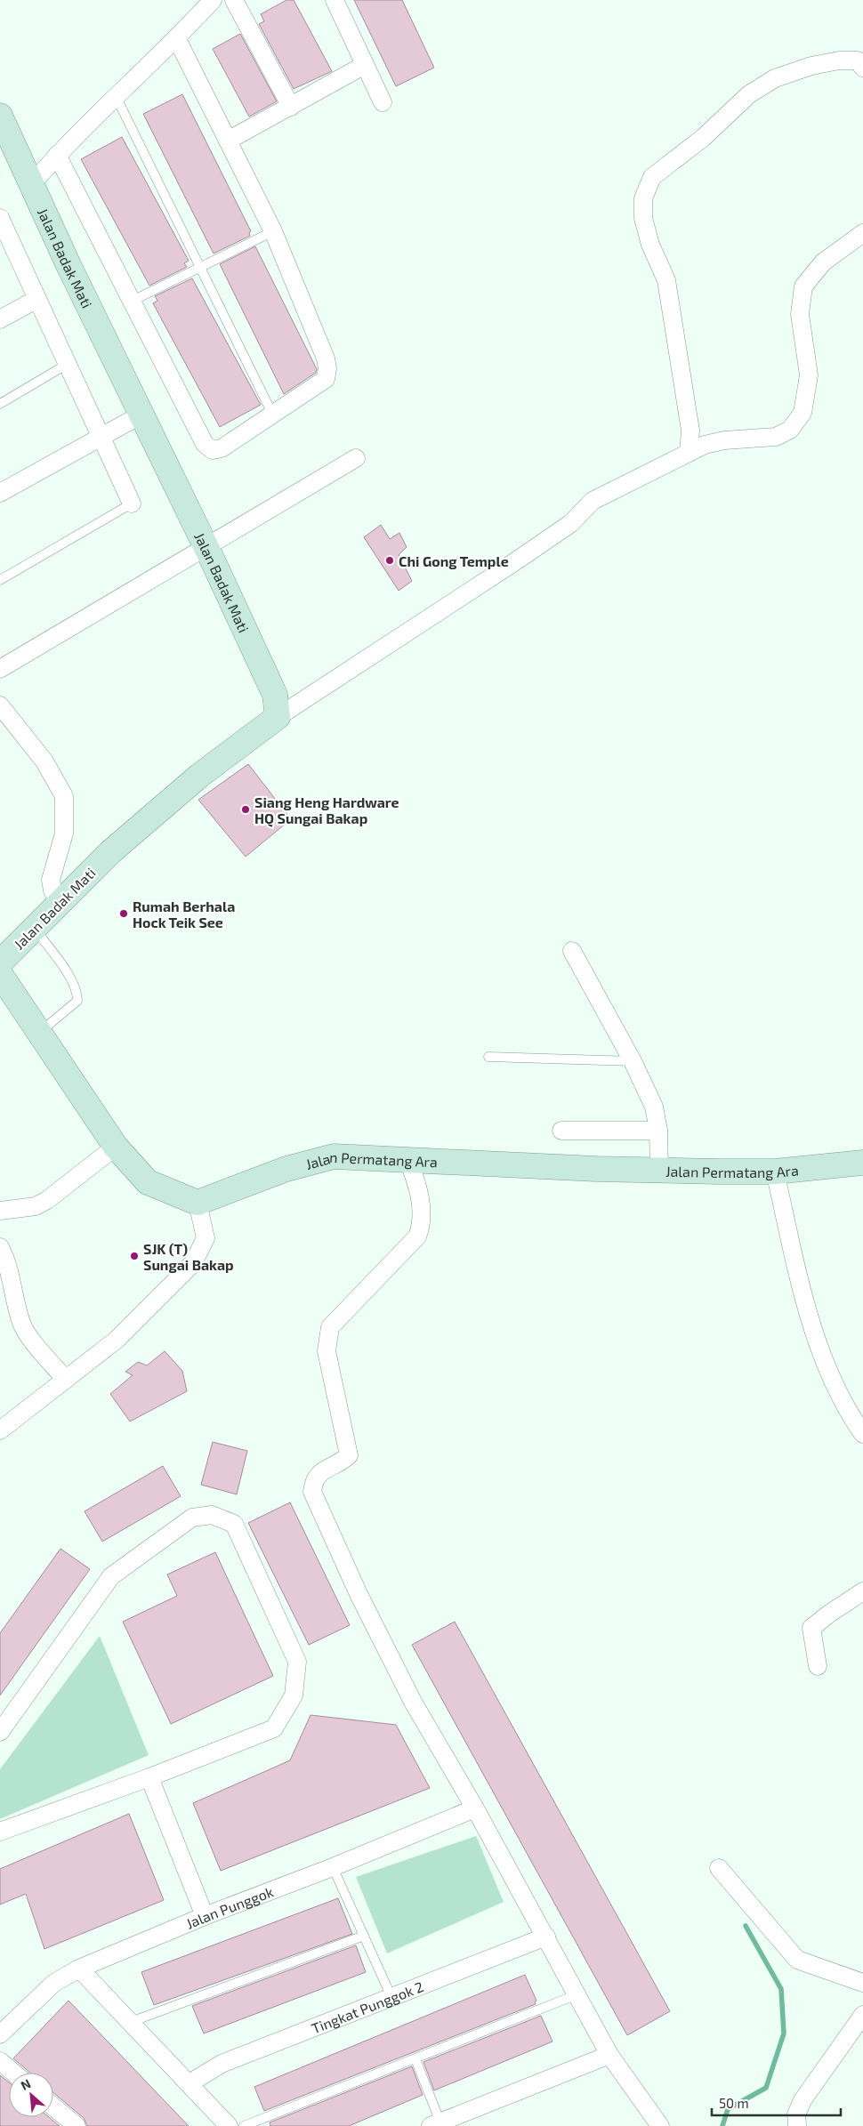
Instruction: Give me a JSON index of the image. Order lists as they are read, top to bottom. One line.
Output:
{"streets":{"main road":["Jalan Badak Mati","Jalan Permatang Ara"],"street":["Jalan Punggok","Tingkat Punggok 2"]},"places":["Chi Gong Temple","Siang Heng Hardware HQ Sungai Bakap","Rumah Berhala Hock Teik See","SJK (T) Sungai Bakap"],"scale_bar":"50 m","north":"top left"}
